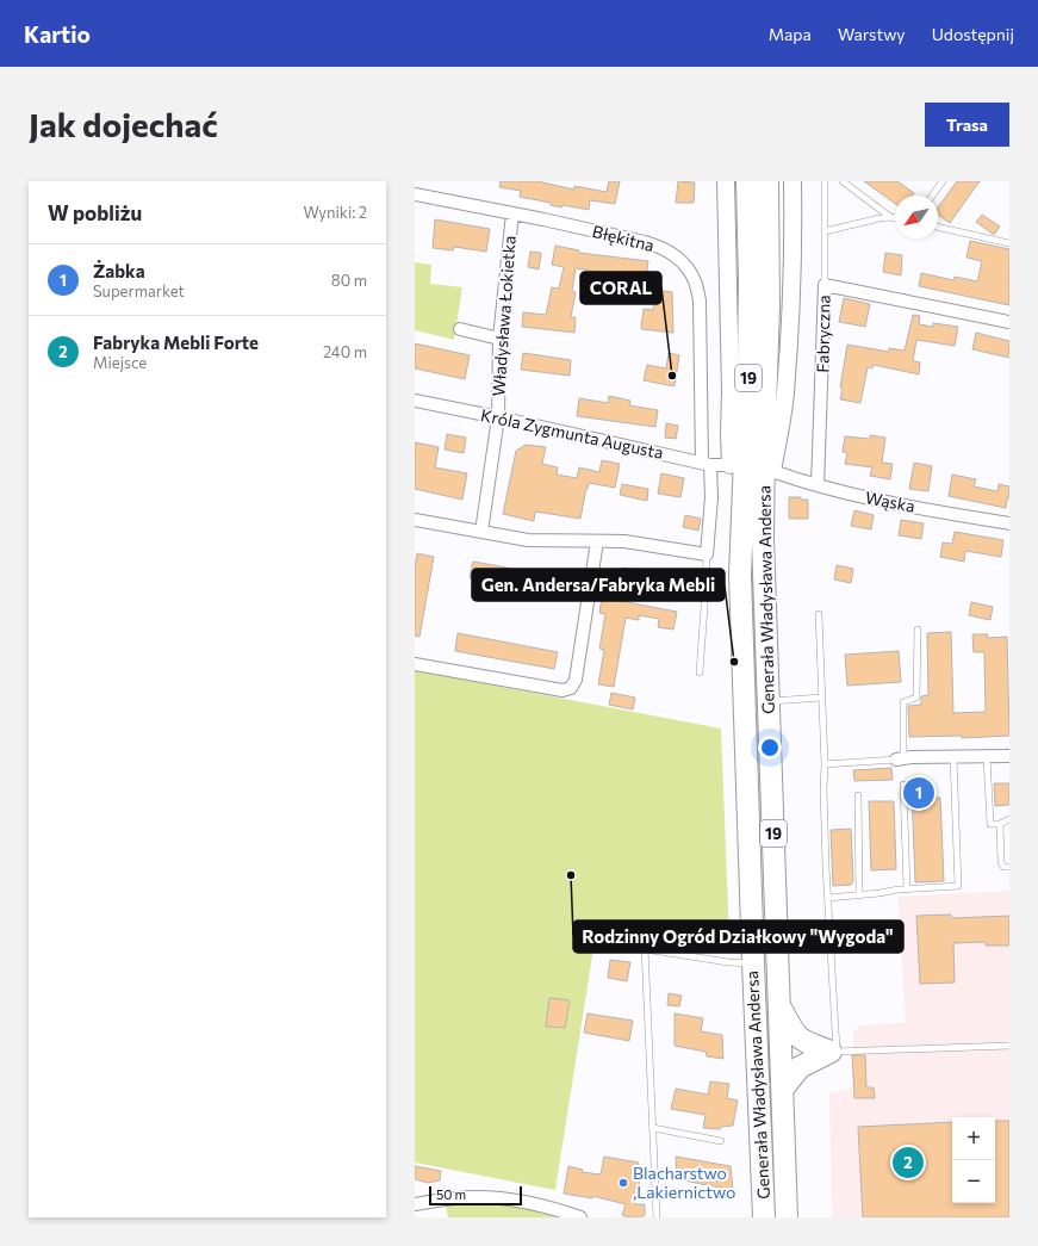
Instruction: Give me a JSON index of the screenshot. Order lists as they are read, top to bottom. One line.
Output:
{"streets":{"highway":["19","Generała Władysława Andersa"],"street":["Błękitna","Władysława Łokietka","Fabryczna","Króla Zygmunta Augusta","Wąska"]},"crossings":[["Błękitna","Władysława Łokietka"],["Błękitna","Króla Zygmunta Augusta"],["Władysława Łokietka","Króla Zygmunta Augusta"],["Fabryczna","Wąska"]],"places":["CORAL","Gen. Andersa/Fabryka Mebli","Rodzinny Ogród Działkowy \"Wygoda\"","Blacharstwo ,Lakiernictwo"],"scale_bar":"50 m","north":"bottom left","page":{"header":"Kartio","nav":["Mapa","Warstwy","Udostępnij"],"buttons":"Trasa","title":"Jak dojechać","heading":["W pobliżu","Wyniki: 2"],"list":[{"mark":"1","name":"Żabka","note":"Supermarket","value":"80 m"},{"mark":"2","name":"Fabryka Mebli Forte","note":"Miejsce","value":"240 m"}],"pins":["1","2"],"map_buttons":["+","−"],"scale":"50 m"}}
